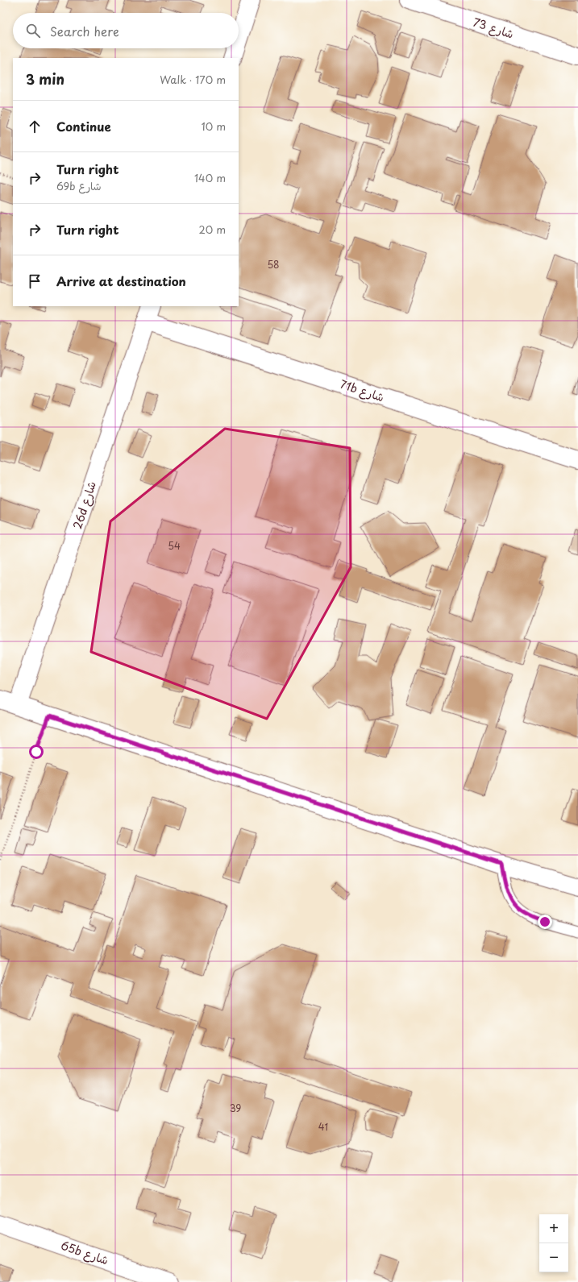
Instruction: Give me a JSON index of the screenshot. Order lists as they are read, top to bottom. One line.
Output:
{"streets":{"street":["شارع 73","71b شارع","26d شارع","65b شارع"]},"crossings":[["71b شارع","26d شارع"]],"house_numbers":["58","54","39","41"],"page":{"search":"Search here","heading":["3 min","Walk · 170 m"],"list":[["Continue","10 m"],["Turn right","69b شارع","140 m"],["Turn right","20 m"],"Arrive at destination"],"map_buttons":["+","−"]}}
